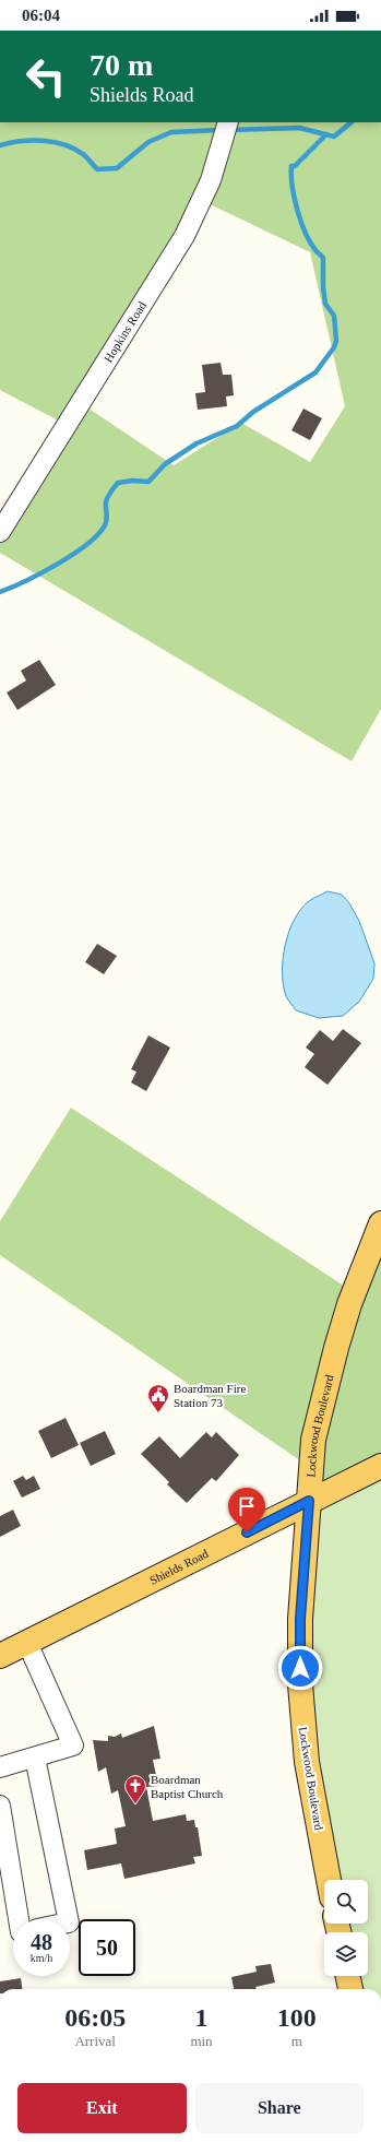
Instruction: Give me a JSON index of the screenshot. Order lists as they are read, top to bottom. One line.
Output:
{"streets":{"main road":["Lockwood Boulevard","Shields Road"],"street":["Hopkins Road"]},"crossings":[["Lockwood Boulevard","Shields Road"]],"places":{"public building":["Boardman Fire Station 73"],"church":["Boardman Baptist Church"]},"page":{"status":"06:04","turn":["70 m","Shields Road"],"speed":"48 km/h","limit":"50","eta":["06:05","Arrival","1","min","100","m"],"buttons":["Exit","Share"]}}
